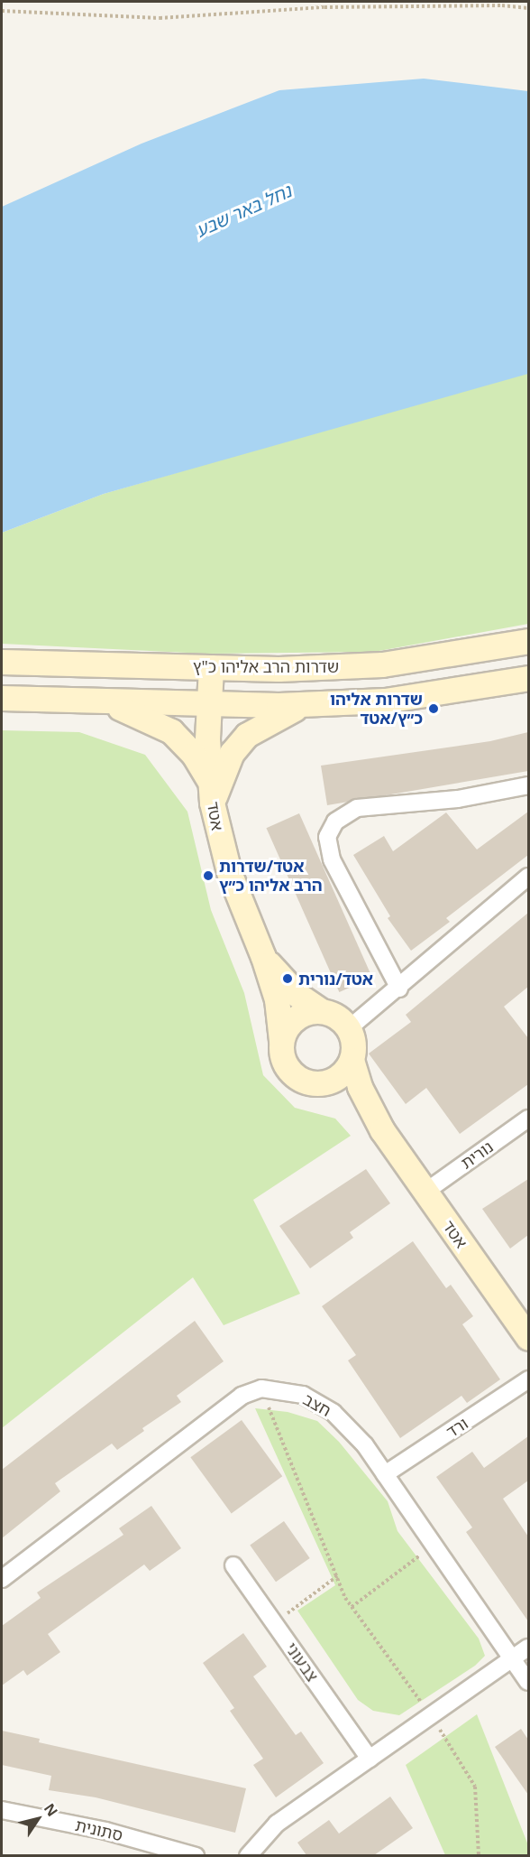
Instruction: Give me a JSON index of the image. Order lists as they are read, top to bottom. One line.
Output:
{"streets":{"street":["שדרות הרב אליהו כ\"ץ","אטד","נורית","חצב","ורד","צבעוני","סתונית"]},"crossings":[["שדרות הרב אליהו כ\"ץ","אטד"],["אטד","נורית"],["חצב","ורד"]],"water":["נחל באר שבע"],"places":["שדרות אליהו כ״ץ/אטד","אטד/שדרות הרב אליהו כ״ץ","אטד/נורית"],"north":"top right"}
